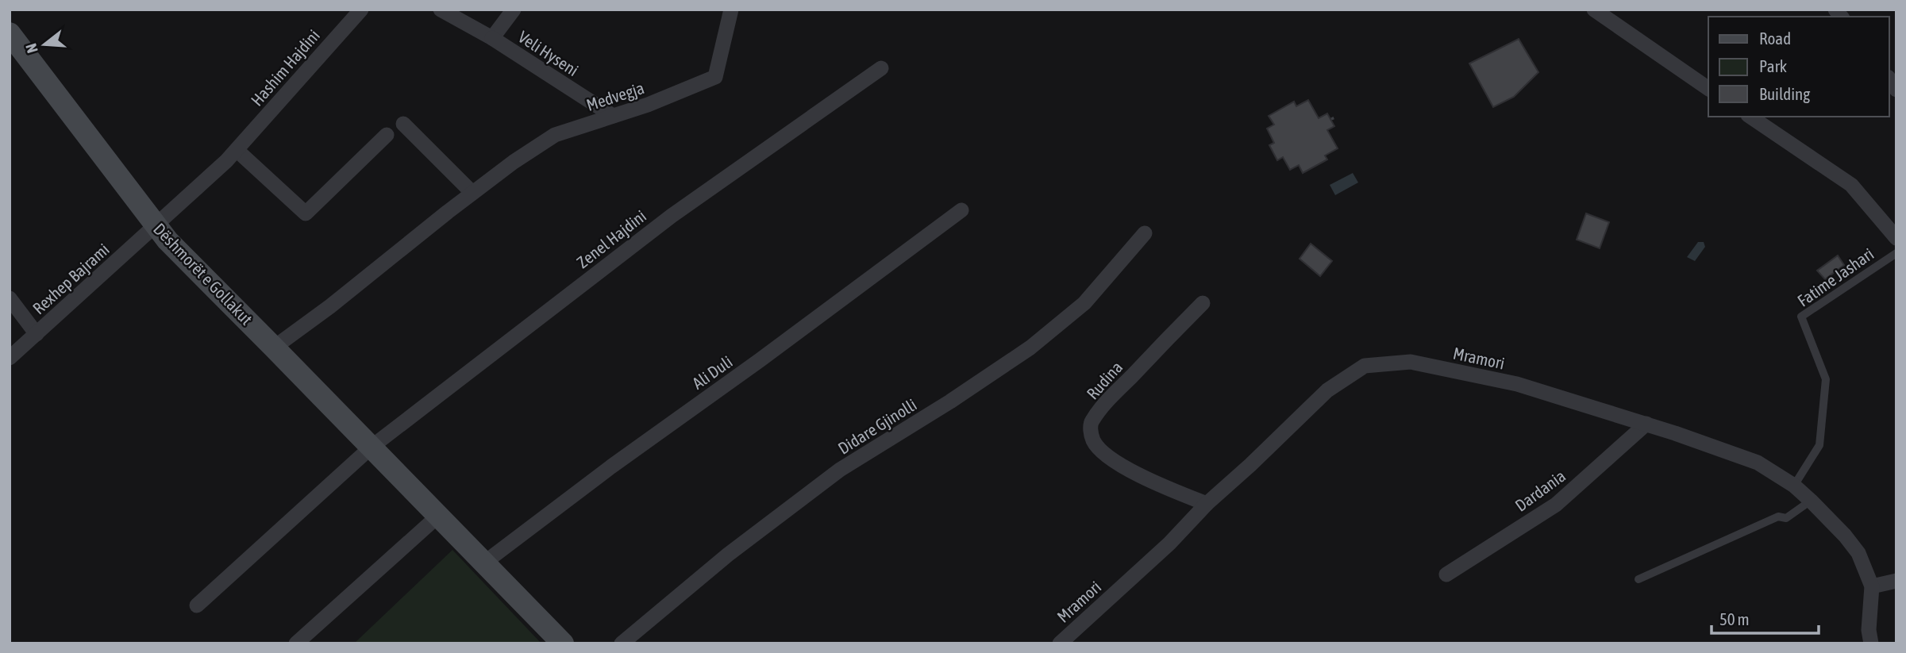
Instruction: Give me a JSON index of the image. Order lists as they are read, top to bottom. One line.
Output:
{"streets":{"street":["Veli Hyseni","Hashim Hajdini","Medvegja","Zenel Hajdini","Dëshmorët e Gollakut","Rexhep Bajrami","Mramori","Ali Duli","Rudina","Didare Gjinolli","Dardania"],"lane":["Fatime Jashari"]},"crossings":[["Veli Hyseni","Medvegja"],["Hashim Hajdini","Dëshmorët e Gollakut"],["Hashim Hajdini","Rexhep Bajrami"],["Medvegja","Dëshmorët e Gollakut"],["Zenel Hajdini","Dëshmorët e Gollakut"],["Dëshmorët e Gollakut","Rexhep Bajrami"],["Dëshmorët e Gollakut","Ali Duli"],["Fatime Jashari","Mramori"],["Mramori","Rudina"],["Mramori","Dardania"]],"legend":["Road","Park","Building"],"scale_bar":"50 m","north":"left"}
